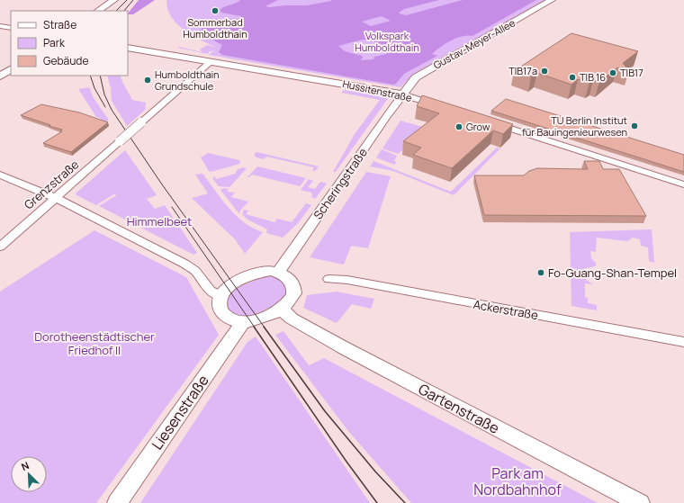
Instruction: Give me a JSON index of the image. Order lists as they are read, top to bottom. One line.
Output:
{"streets":{"street":["Gustav-Meyer-Allee","Hussitenstraße","Scheringstraße","Grenzstraße","Ackerstraße","Gartenstraße","Liesenstraße"]},"crossings":[["Gustav-Meyer-Allee","Hussitenstraße"],["Gustav-Meyer-Allee","Scheringstraße"],["Hussitenstraße","Scheringstraße"],["Hussitenstraße","Grenzstraße"],["Scheringstraße","Gartenstraße"],["Scheringstraße","Liesenstraße"],["Gartenstraße","Liesenstraße"]],"parks":["Volkspark Humboldthain","Himmelbeet","Dorotheenstädtischer Friedhof II","Park am Nordbahnhof"],"places":["Sommerbad Humboldthain","TIB17a","TIB17","TIB 16","Humboldthain Grundschule","TU Berlin Institut für Bauingenieurwesen","Grow","Fo-Guang-Shan-Tempel"],"legend":["Straße","Park","Gebäude"],"north":"top left"}
